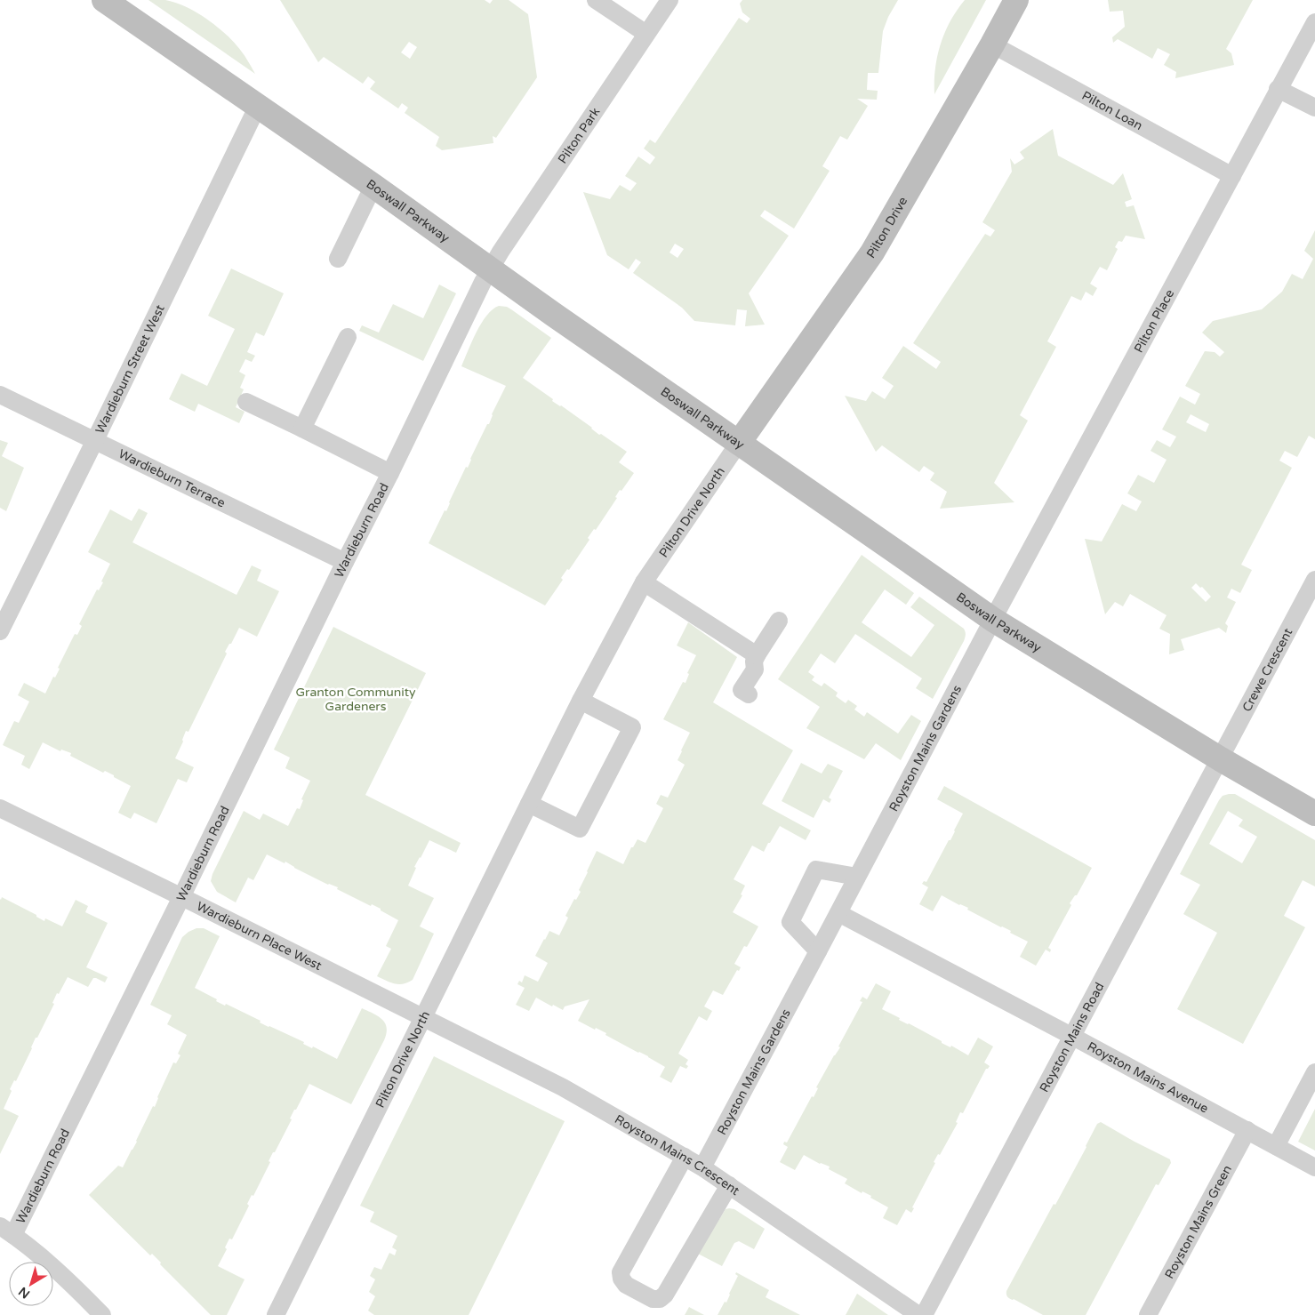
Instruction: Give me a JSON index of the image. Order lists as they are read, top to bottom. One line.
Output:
{"streets":{"street":["Pilton Loan","Pilton Park","Boswall Parkway","Pilton Drive","Pilton Place","Wardieburn Street West","Wardieburn Terrace","Pilton Drive North","Wardieburn Road","Crewe Crescent","Royston Mains Gardens","Wardieburn Place West","Royston Mains Road","Royston Mains Avenue","Royston Mains Crescent","Royston Mains Green"]},"crossings":[["Pilton Loan","Pilton Drive"],["Pilton Loan","Pilton Place"],["Pilton Park","Boswall Parkway"],["Pilton Park","Wardieburn Road"],["Boswall Parkway","Pilton Drive"],["Boswall Parkway","Pilton Place"],["Boswall Parkway","Wardieburn Street West"],["Boswall Parkway","Pilton Drive North"],["Boswall Parkway","Wardieburn Road"],["Boswall Parkway","Crewe Crescent"],["Boswall Parkway","Royston Mains Gardens"],["Boswall Parkway","Royston Mains Road"],["Pilton Drive","Pilton Drive North"],["Pilton Place","Royston Mains Gardens"],["Wardieburn Street West","Wardieburn Terrace"],["Wardieburn Terrace","Wardieburn Road"],["Pilton Drive North","Wardieburn Place West"],["Pilton Drive North","Royston Mains Crescent"],["Wardieburn Road","Wardieburn Place West"],["Crewe Crescent","Royston Mains Road"],["Royston Mains Gardens","Royston Mains Avenue"],["Royston Mains Gardens","Royston Mains Crescent"],["Wardieburn Place West","Royston Mains Crescent"],["Royston Mains Road","Royston Mains Avenue"],["Royston Mains Avenue","Royston Mains Green"]],"parks":["Granton Community Gardeners"],"north":"bottom left"}
